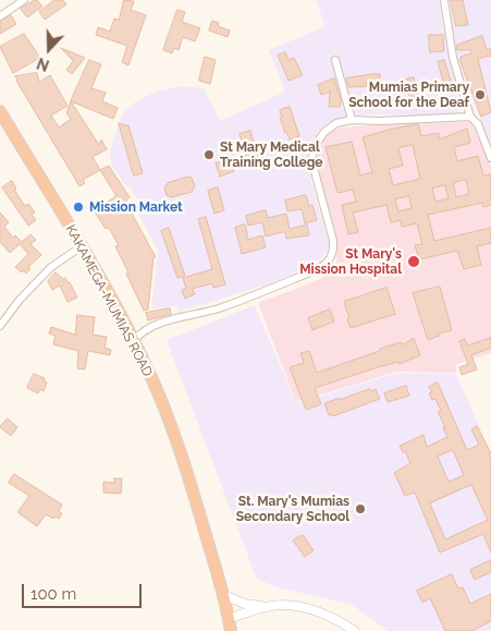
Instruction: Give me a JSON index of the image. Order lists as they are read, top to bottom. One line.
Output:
{"streets":{"highway":["KAKAMEGA-MUMIAS ROAD"]},"places":["Mumias Primary School for the Deaf","St Mary Medical Training College","Mission Market","St Mary's Mission Hospital","St. Mary's Mumias Secondary School"],"scale_bar":"100 m","north":"bottom"}
